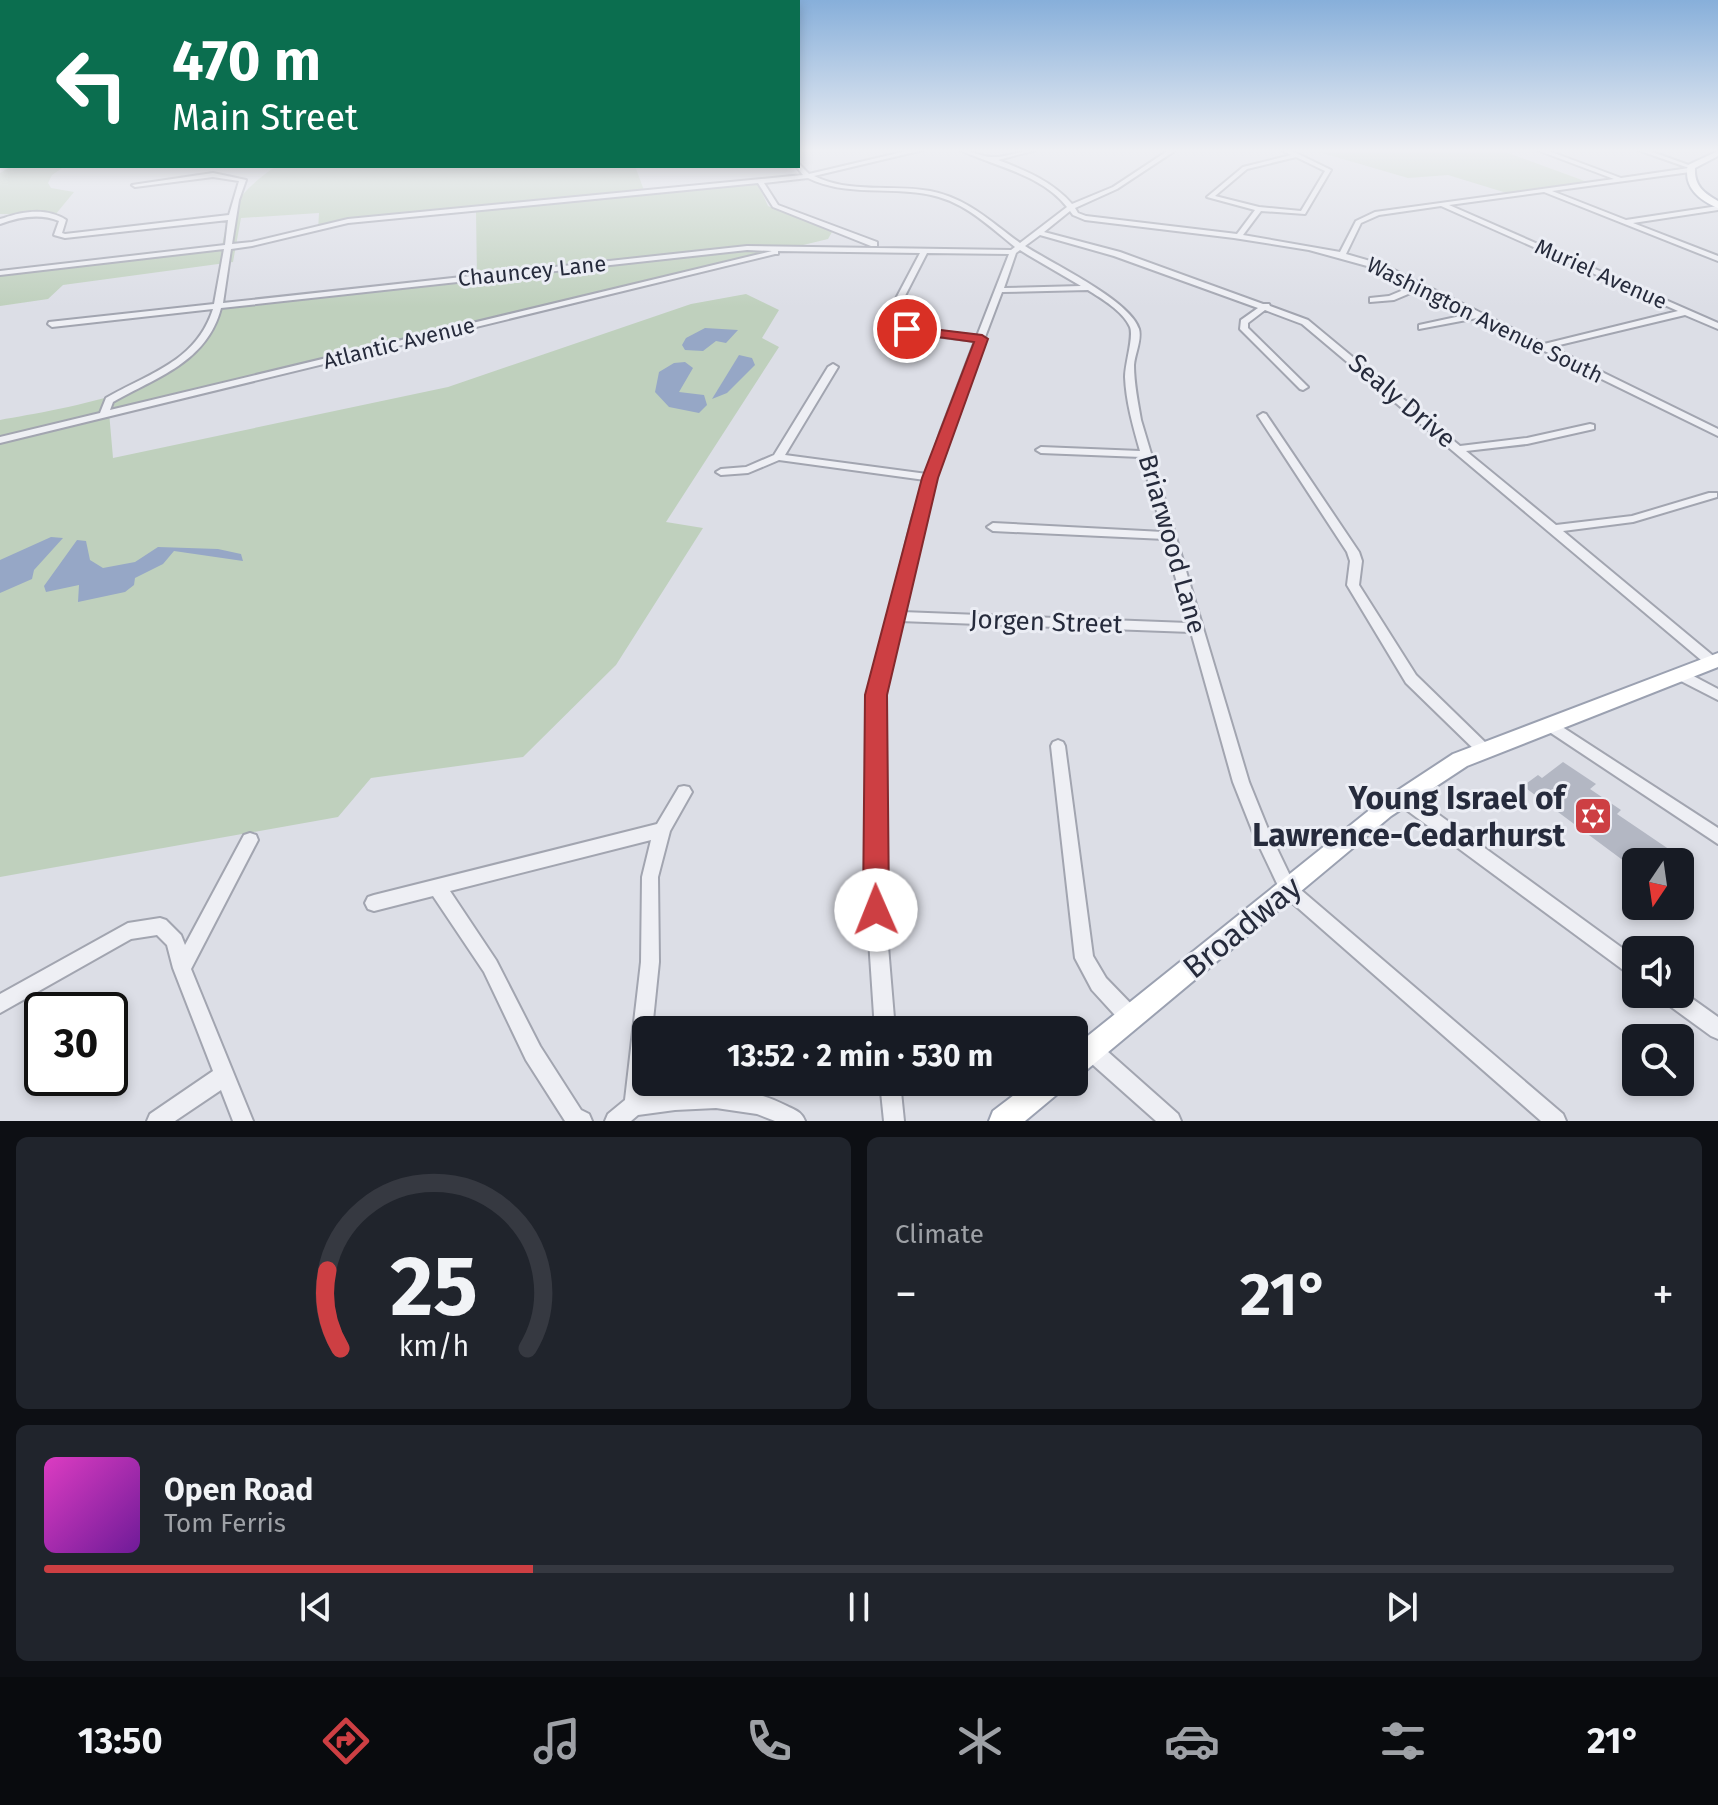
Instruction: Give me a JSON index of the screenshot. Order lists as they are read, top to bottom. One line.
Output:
{"streets":{"main road":["Broadway"],"street":["Chauncey Lane","Muriel Avenue","Washington Avenue South","Atlantic Avenue","Sealy Drive","Briarwood Lane","Jorgen Street"]},"crossings":[["Chauncey Lane","Atlantic Avenue"],["Chauncey Lane","Briarwood Lane"],["Sealy Drive","Broadway"],["Briarwood Lane","Jorgen Street"],["Briarwood Lane","Broadway"]],"places":{"synagogue":["Young Israel of Lawrence-Cedarhurst"]},"north":"bottom","page":{"turn":["470 m","Main Street"],"limit":"30","trip":"13:52 · 2 min · 530 m","tile":"Climate","heat":["−","21°","+"],"song":["Open Road","Tom Ferris"],"tabs":["13:50","21°"],"gauge":["25","km/h"]}}
